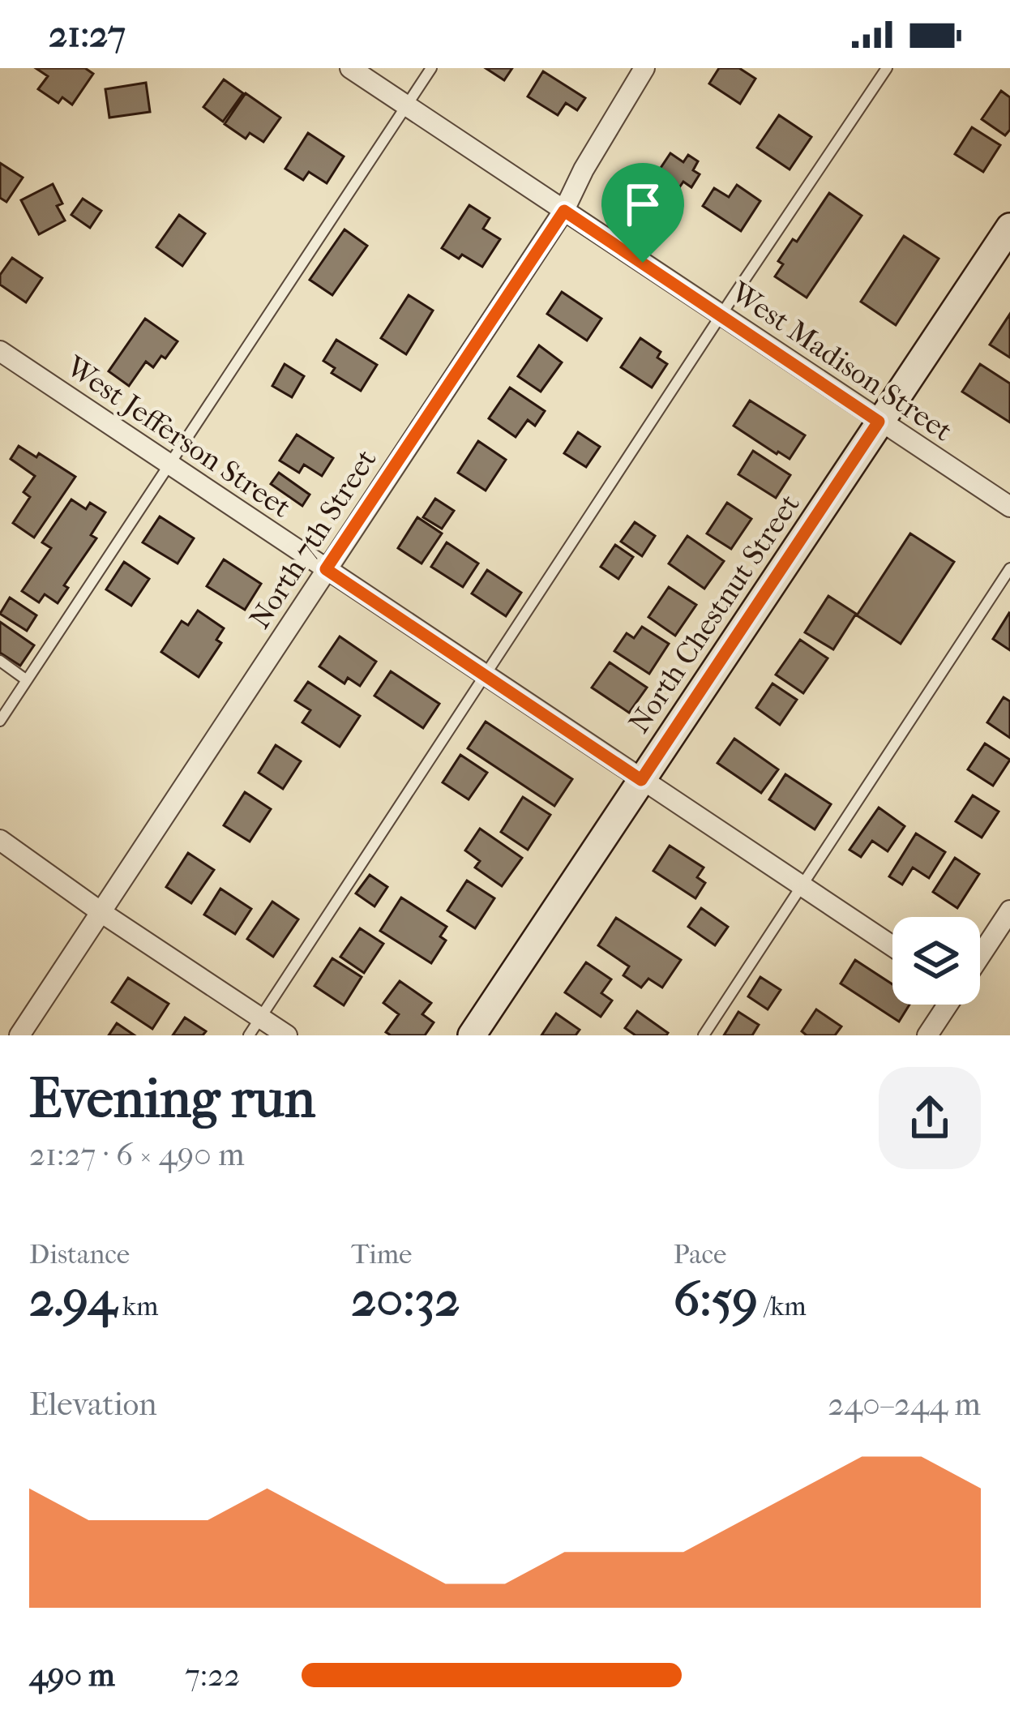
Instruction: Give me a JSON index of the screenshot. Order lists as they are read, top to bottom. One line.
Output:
{"streets":{"main road":["North Chestnut Street"],"street":["West Madison Street","West Jefferson Street","North 7th Street"]},"crossings":[["West Madison Street","North 7th Street"],["West Madison Street","North Chestnut Street"],["West Jefferson Street","North 7th Street"],["West Jefferson Street","North Chestnut Street"]],"page":{"status":"21:27","heading":["Evening run","21:27 · 6 × 490 m"],"stats":[["Distance","2.94 km"],["Time","20:32"],["Pace","6:59 /km"]],"chart":["Elevation","240–244 m"],"list":[{"name":"490 m","note":"7:22"}]}}
